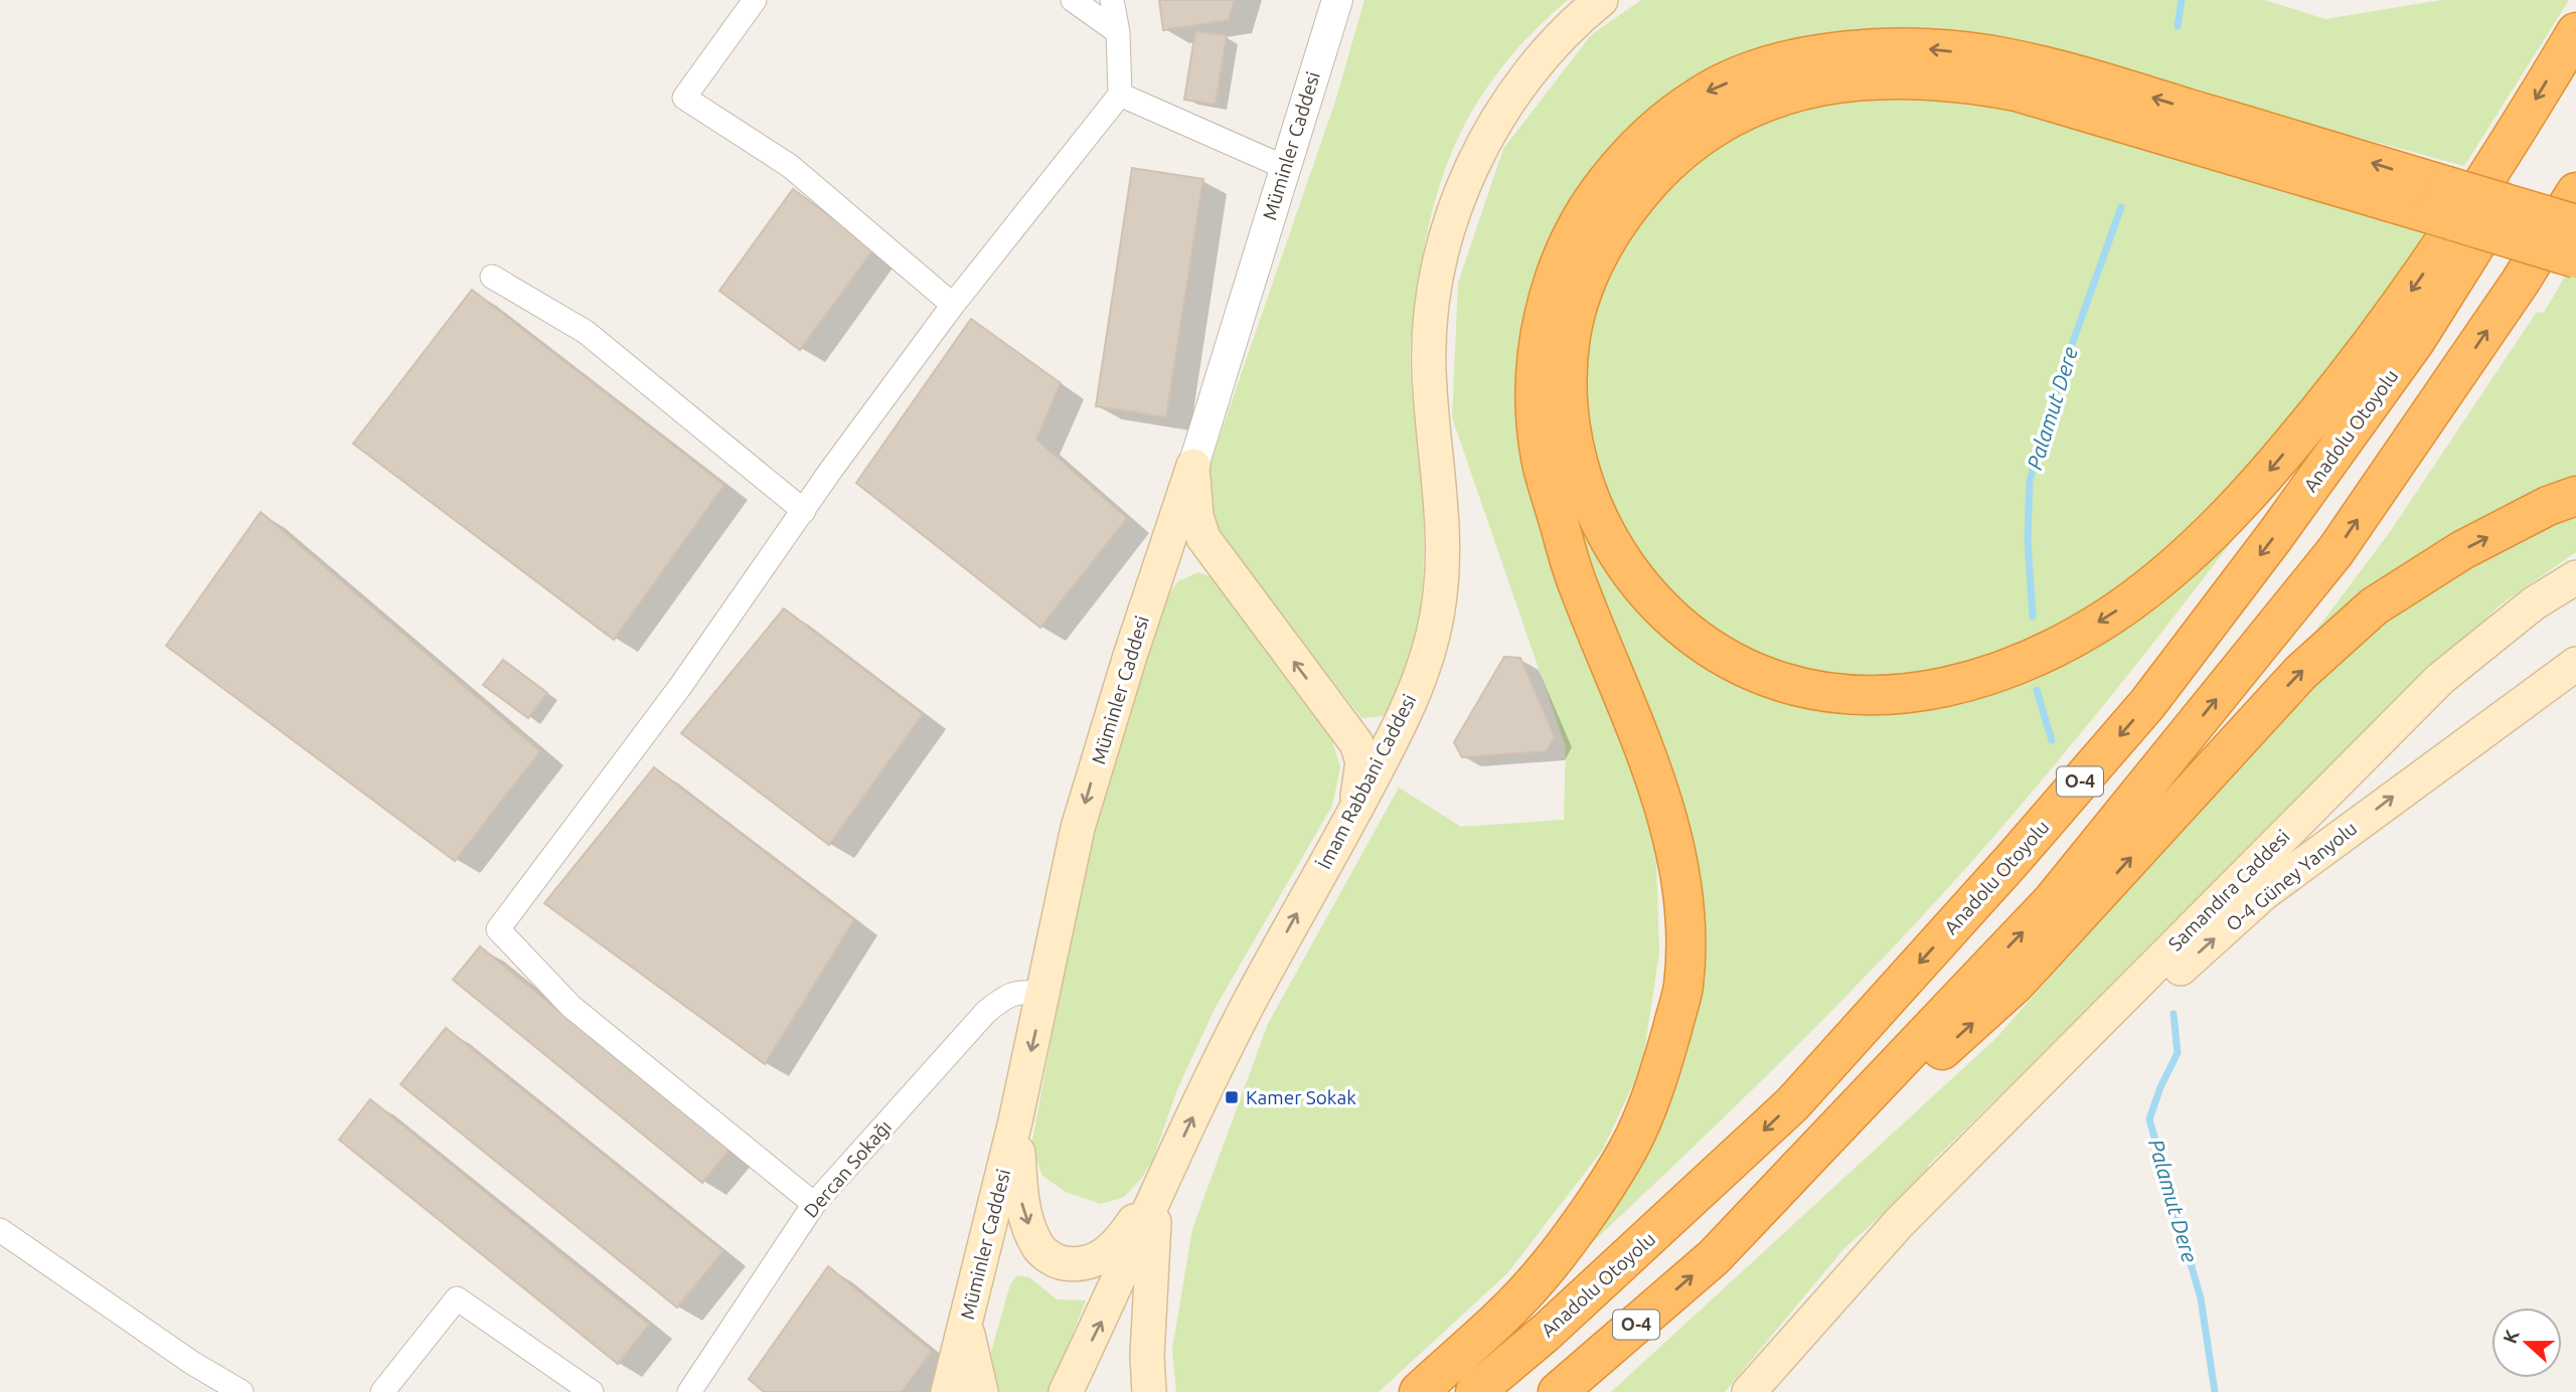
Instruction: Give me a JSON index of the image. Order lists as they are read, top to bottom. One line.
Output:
{"streets":{"highway":["Anadolu Otoyolu","O-4"],"main road":["Müminler Caddesi","İmam Rabbani Caddesi","O-4 Güney Yanyolu","Samandıra Caddesi"],"street":["Dercan Sokağı"]},"crossings":[["Müminler Caddesi","Dercan Sokağı"],["O-4 Güney Yanyolu","Samandıra Caddesi"]],"one_way":["Müminler Caddesi","O-4 Güney Yanyolu"],"water":["Palamut Dere"],"places":{"transit":["Kamer Sokak"]},"north":"left"}
